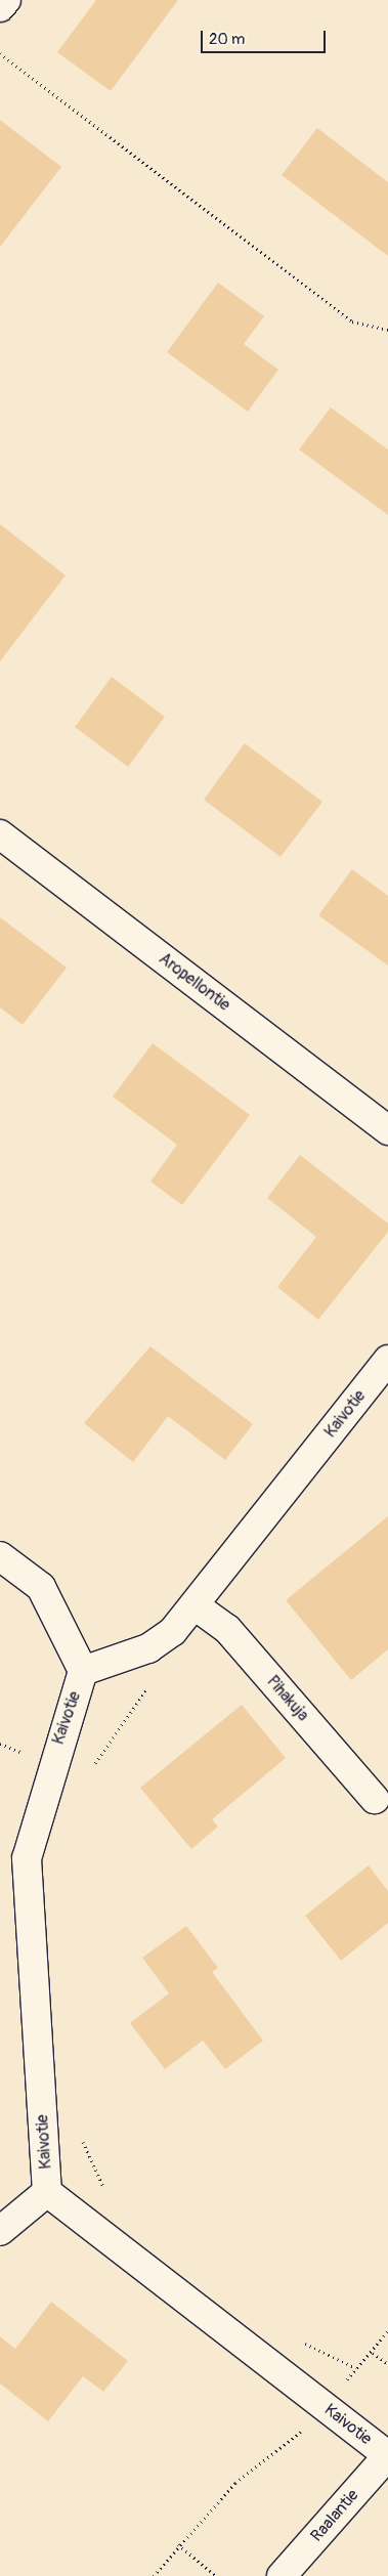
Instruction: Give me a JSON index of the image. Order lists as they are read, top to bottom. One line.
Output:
{"streets":{"street":["Aropellontie","Kaivotie","Pihakuja","Raalantie"]},"crossings":[["Kaivotie","Pihakuja"],["Kaivotie","Raalantie"]],"scale_bar":"20 m"}
